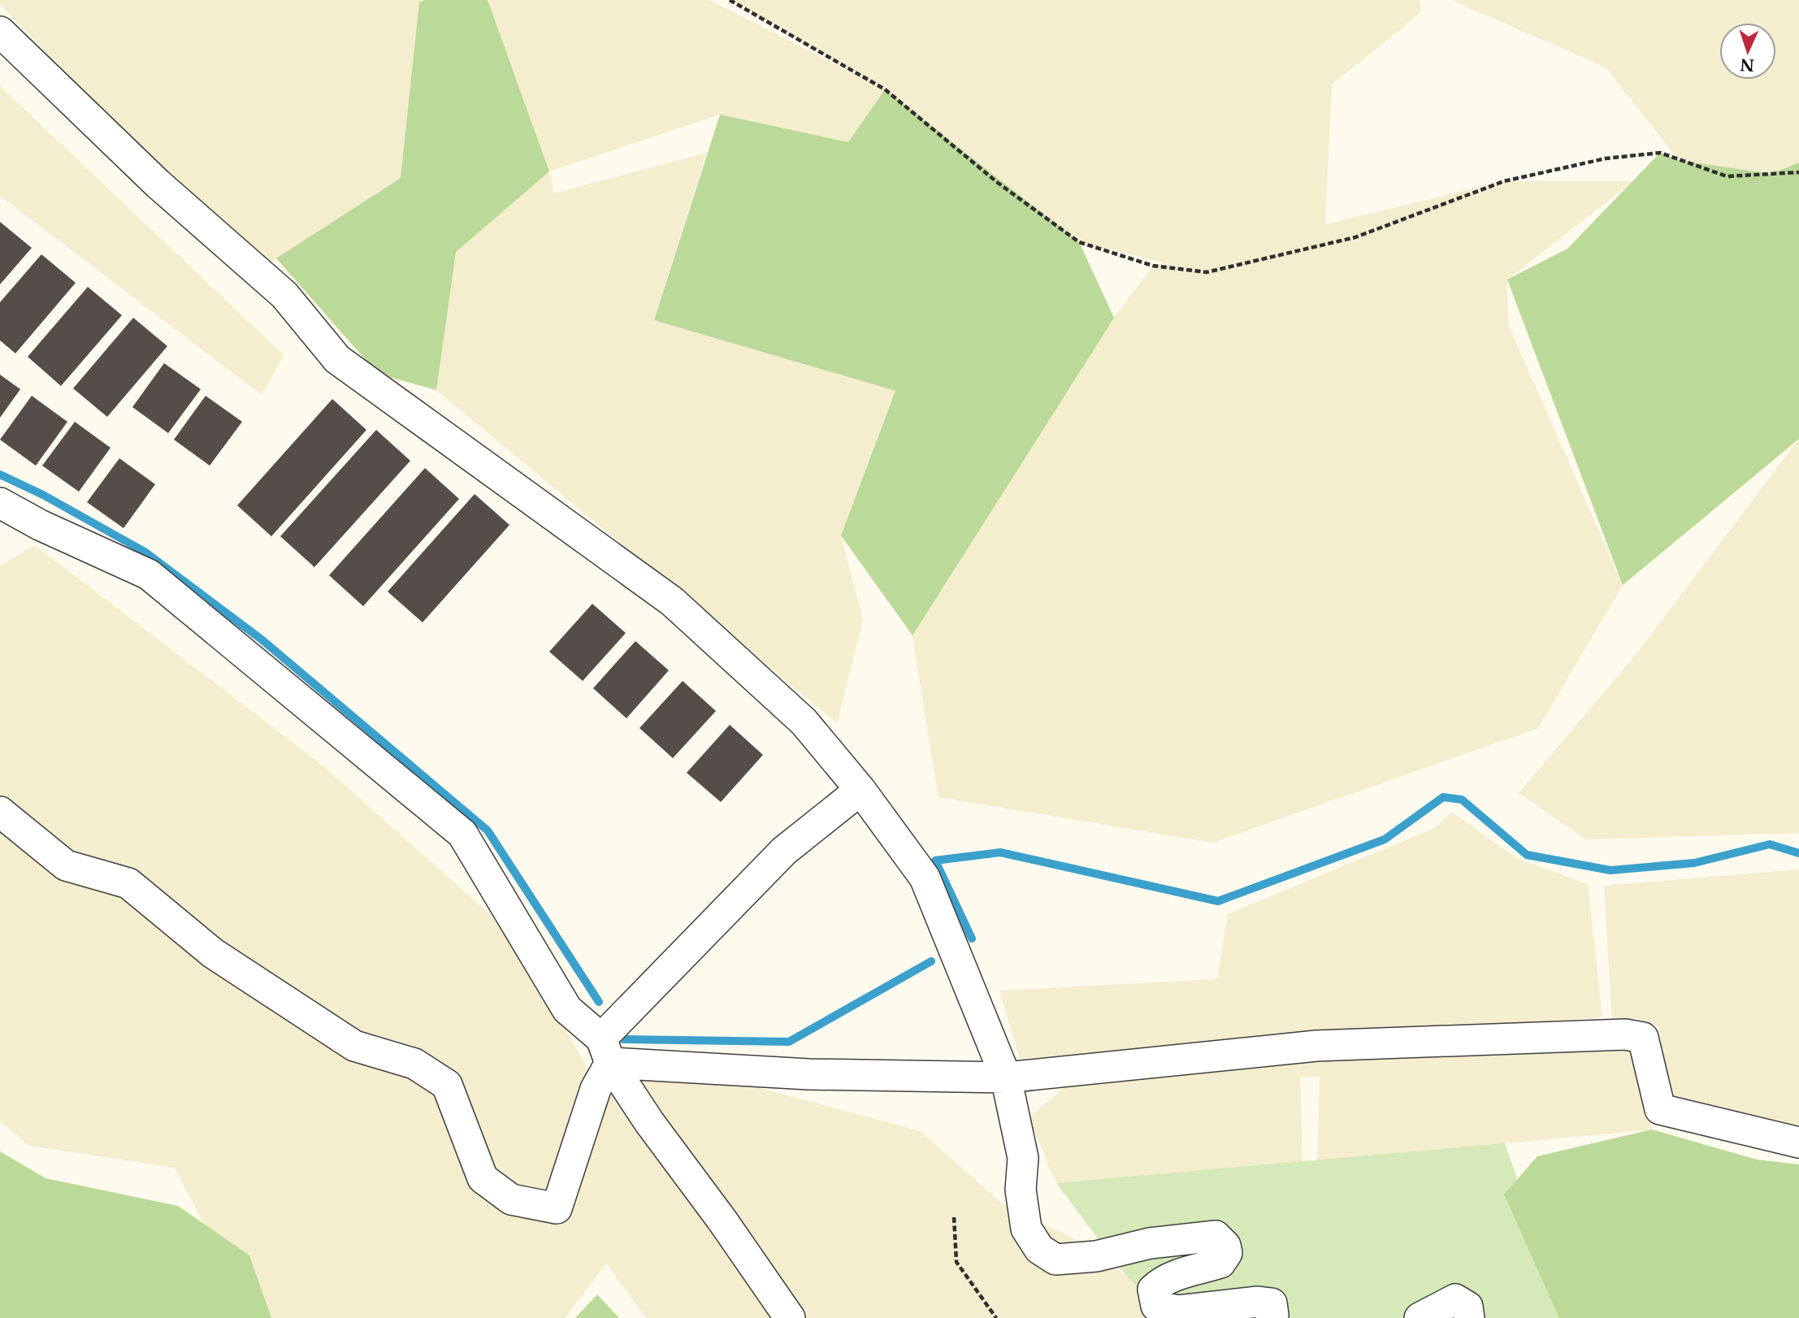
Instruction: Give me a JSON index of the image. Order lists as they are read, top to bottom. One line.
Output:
{"north":"bottom"}
